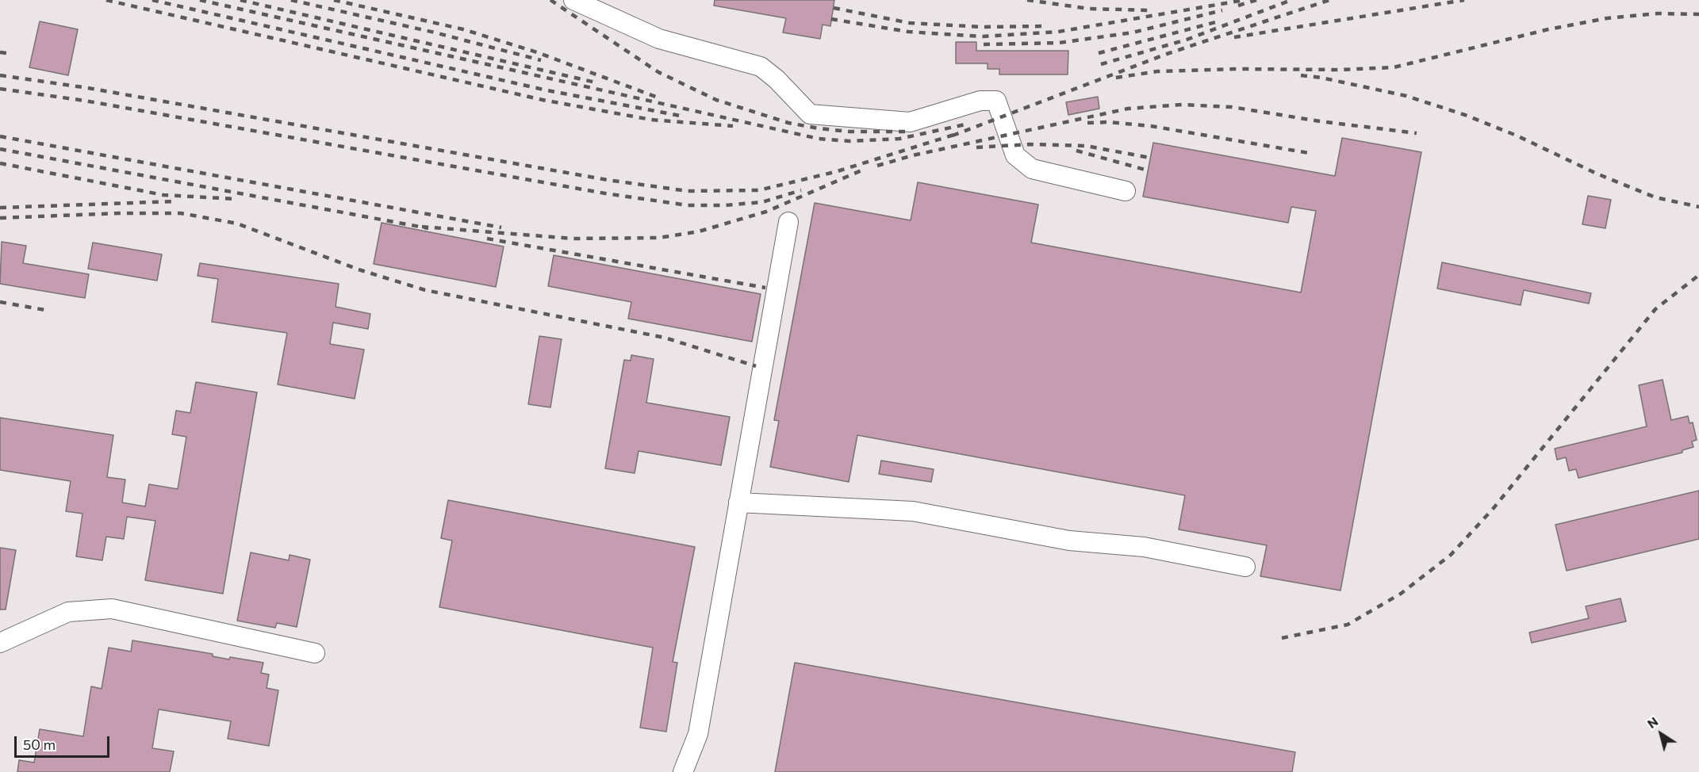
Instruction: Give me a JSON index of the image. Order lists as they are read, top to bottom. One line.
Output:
{"scale_bar":"50 m","north":"top left"}
